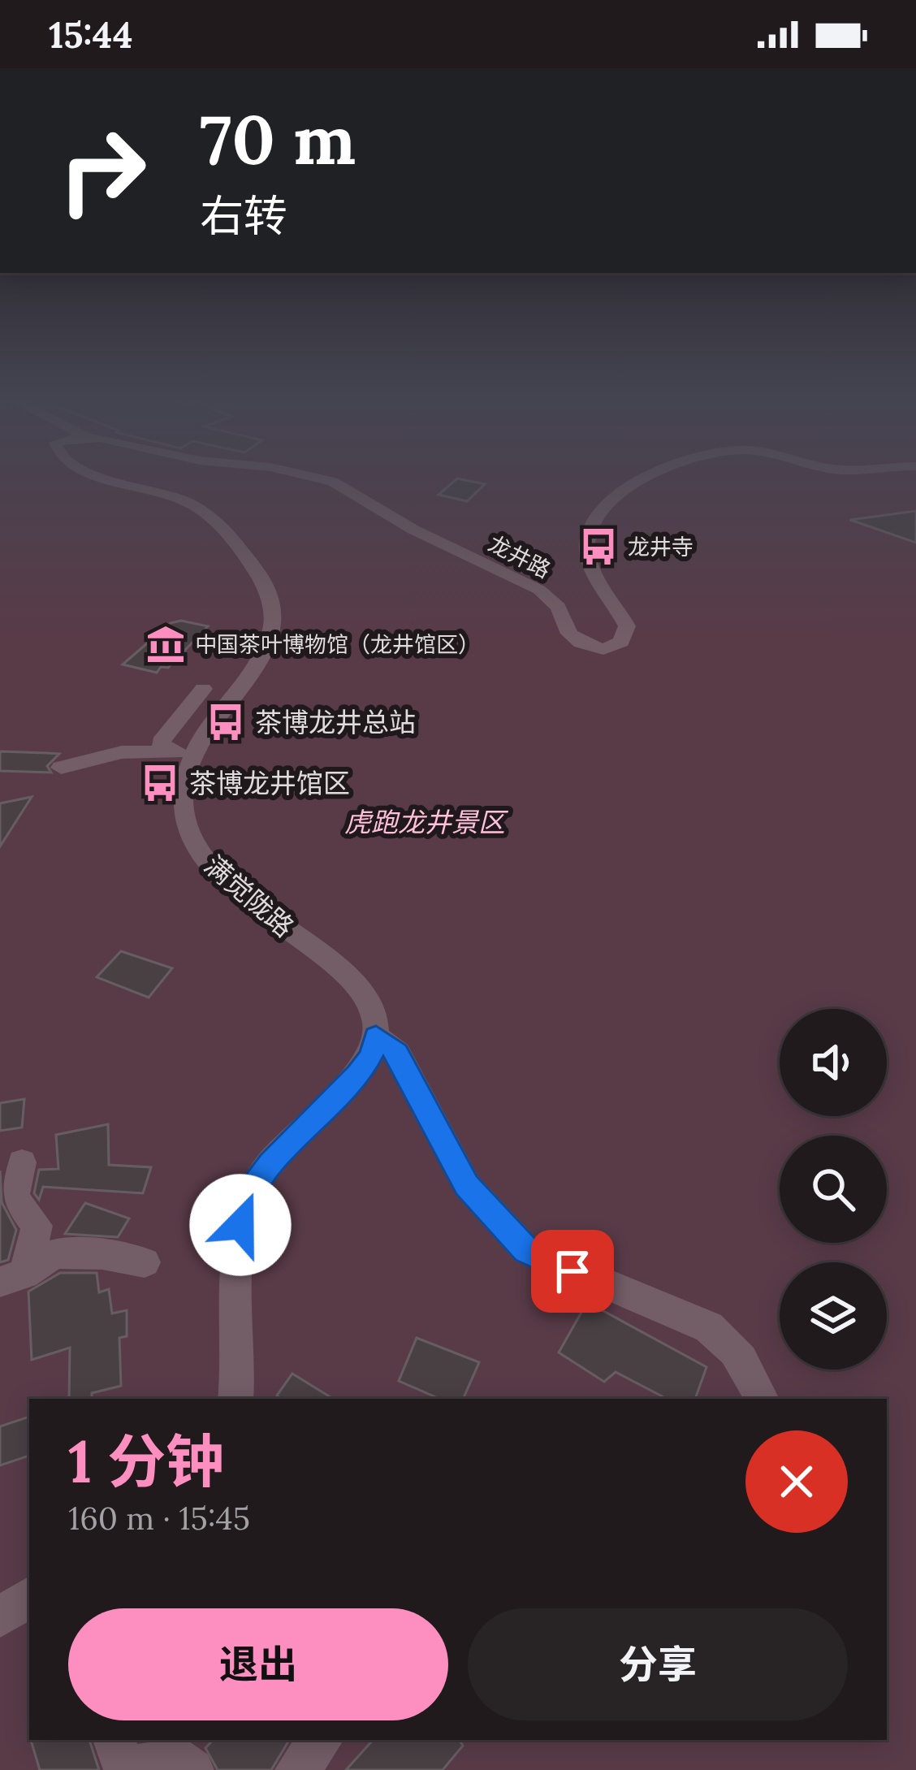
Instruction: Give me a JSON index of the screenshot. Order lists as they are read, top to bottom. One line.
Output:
{"streets":{"street":["龙井路","满觉陇路"]},"parks":["虎跑龙井景区"],"places":{"bus stop":["龙井寺","茶博龙井总站","茶博龙井馆区"],"museum":["中国茶叶博物馆（龙井馆区）"]},"page":{"status":"15:44","turn":["70 m","右转"],"heading":["1 分钟","160 m · 15:45"],"buttons":["退出","分享"]}}
